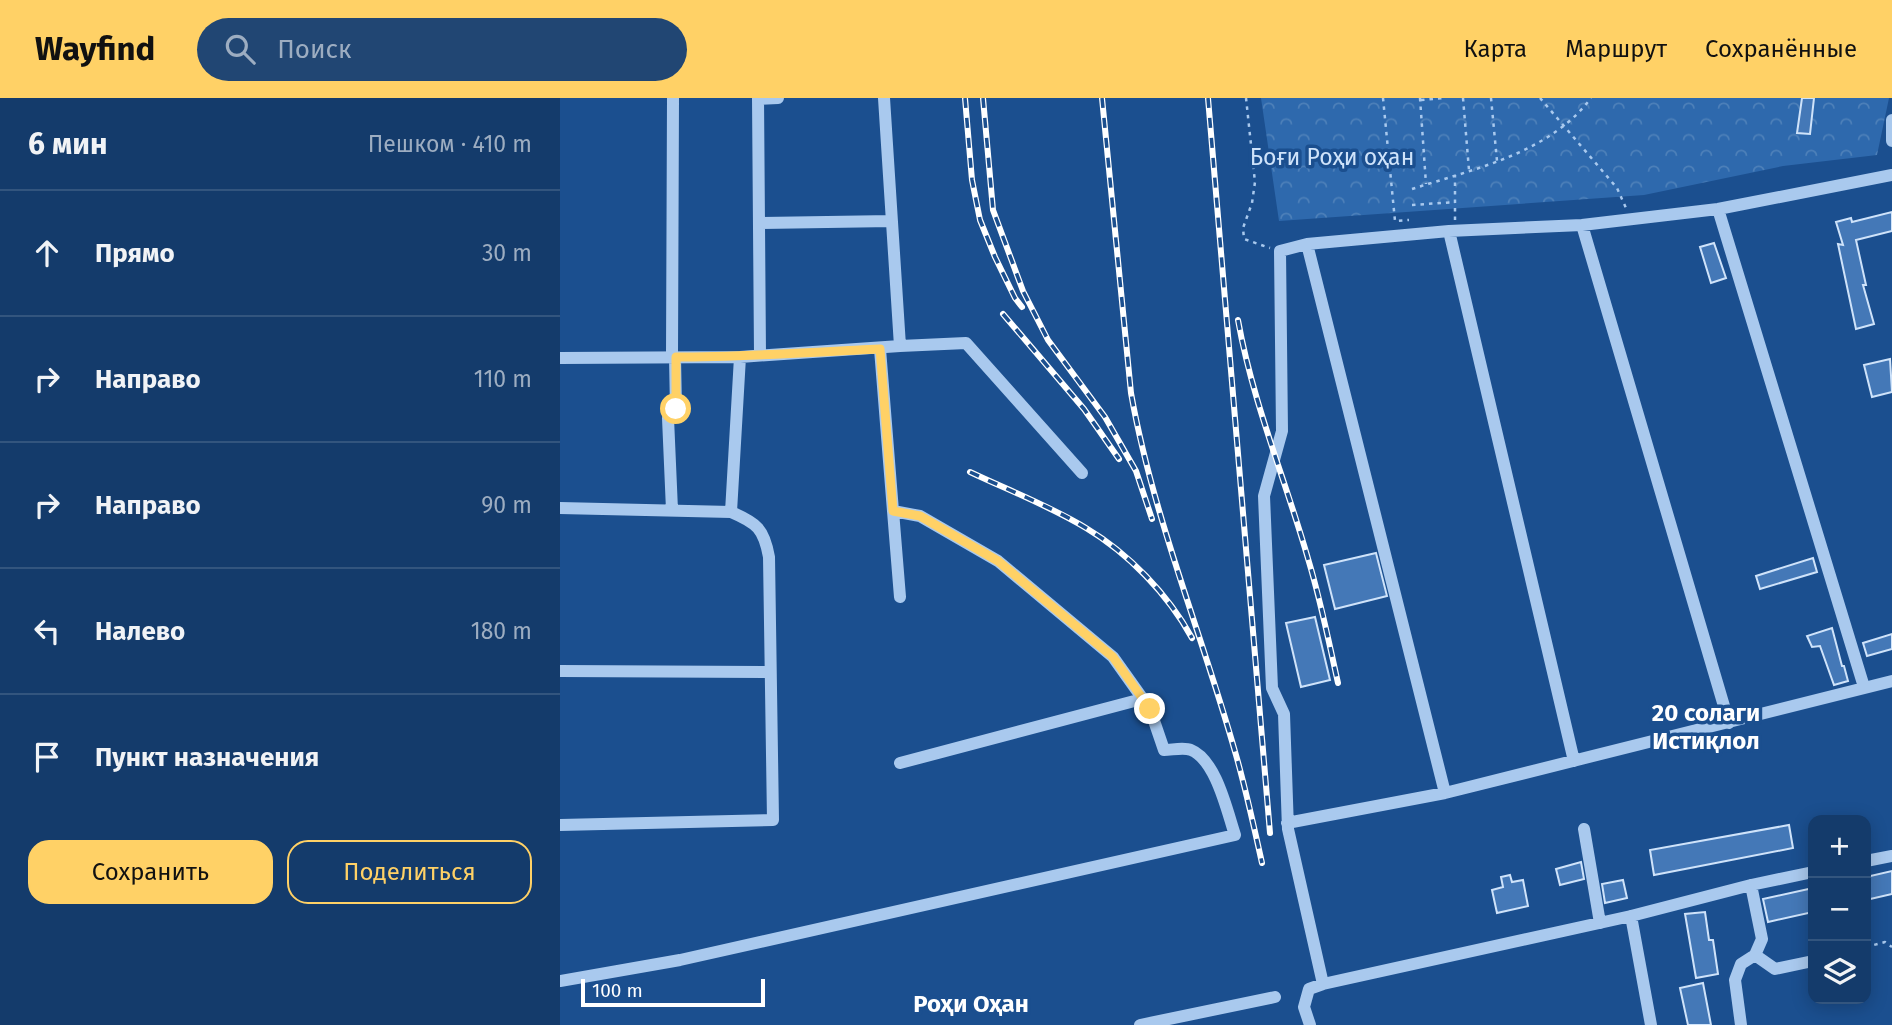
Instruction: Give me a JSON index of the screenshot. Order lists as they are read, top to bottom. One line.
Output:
{"districts":["20 солаги Истиқлол","Роҳи Оҳан"],"parks":["Боғи Роҳи оҳан"],"scale_bar":"100 m","page":{"header":"Wayfind","search":"Поиск","nav":["Карта","Маршрут","Сохранённые"],"heading":["6 мин","Пешком · 410 m"],"list":[["Прямо","30 m"],["Направо","110 m"],["Направо","90 m"],["Налево","180 m"],"Пункт назначения"],"map_buttons":["+","−"],"buttons":["Сохранить","Поделиться"],"scale":"100 m"}}
